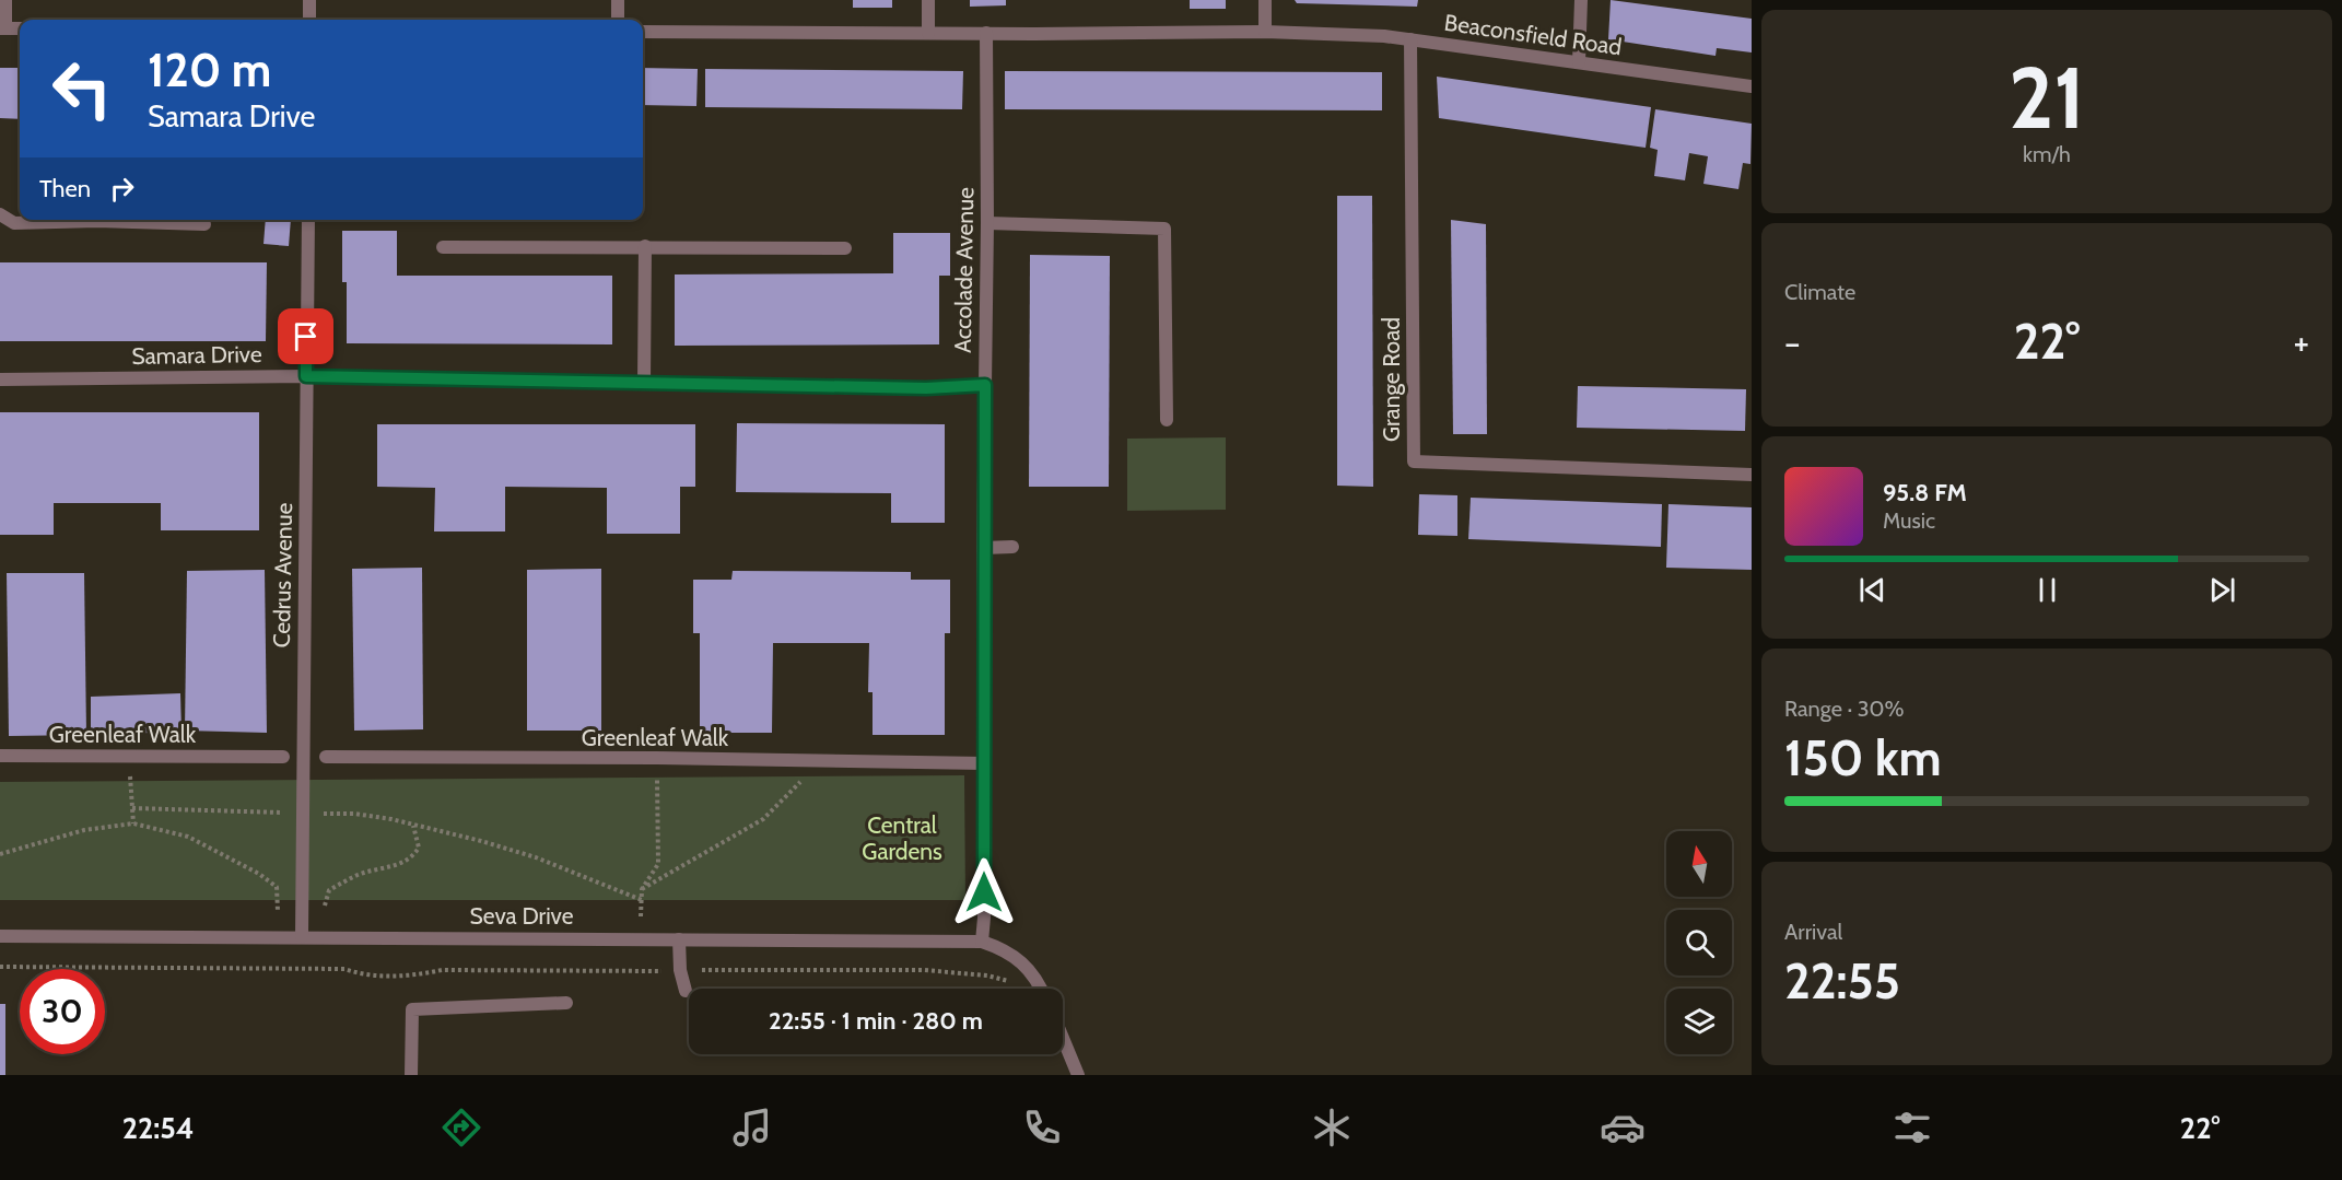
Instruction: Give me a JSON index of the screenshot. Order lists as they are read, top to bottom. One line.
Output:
{"streets":{"street":["Beaconsfield Road","Accolade Avenue","Samara Drive","Grange Road","Cedrus Avenue","Greenleaf Walk","Seva Drive"]},"crossings":[["Beaconsfield Road","Accolade Avenue"],["Beaconsfield Road","Grange Road"],["Accolade Avenue","Samara Drive"],["Accolade Avenue","Greenleaf Walk"],["Accolade Avenue","Seva Drive"],["Samara Drive","Cedrus Avenue"],["Cedrus Avenue","Seva Drive"]],"parks":["Central Gardens"],"north":"top","page":{"tile":[["21","km/h"],"Climate",["Range · 30%","150 km"],["Arrival","22:55"]],"turn":["120 m","Samara Drive"],"then":"Then","heat":["−","22°","+"],"song":["95.8 FM","Music"],"limit":"30","trip":"22:55 · 1 min · 280 m","tabs":["22:54","22°"]}}
